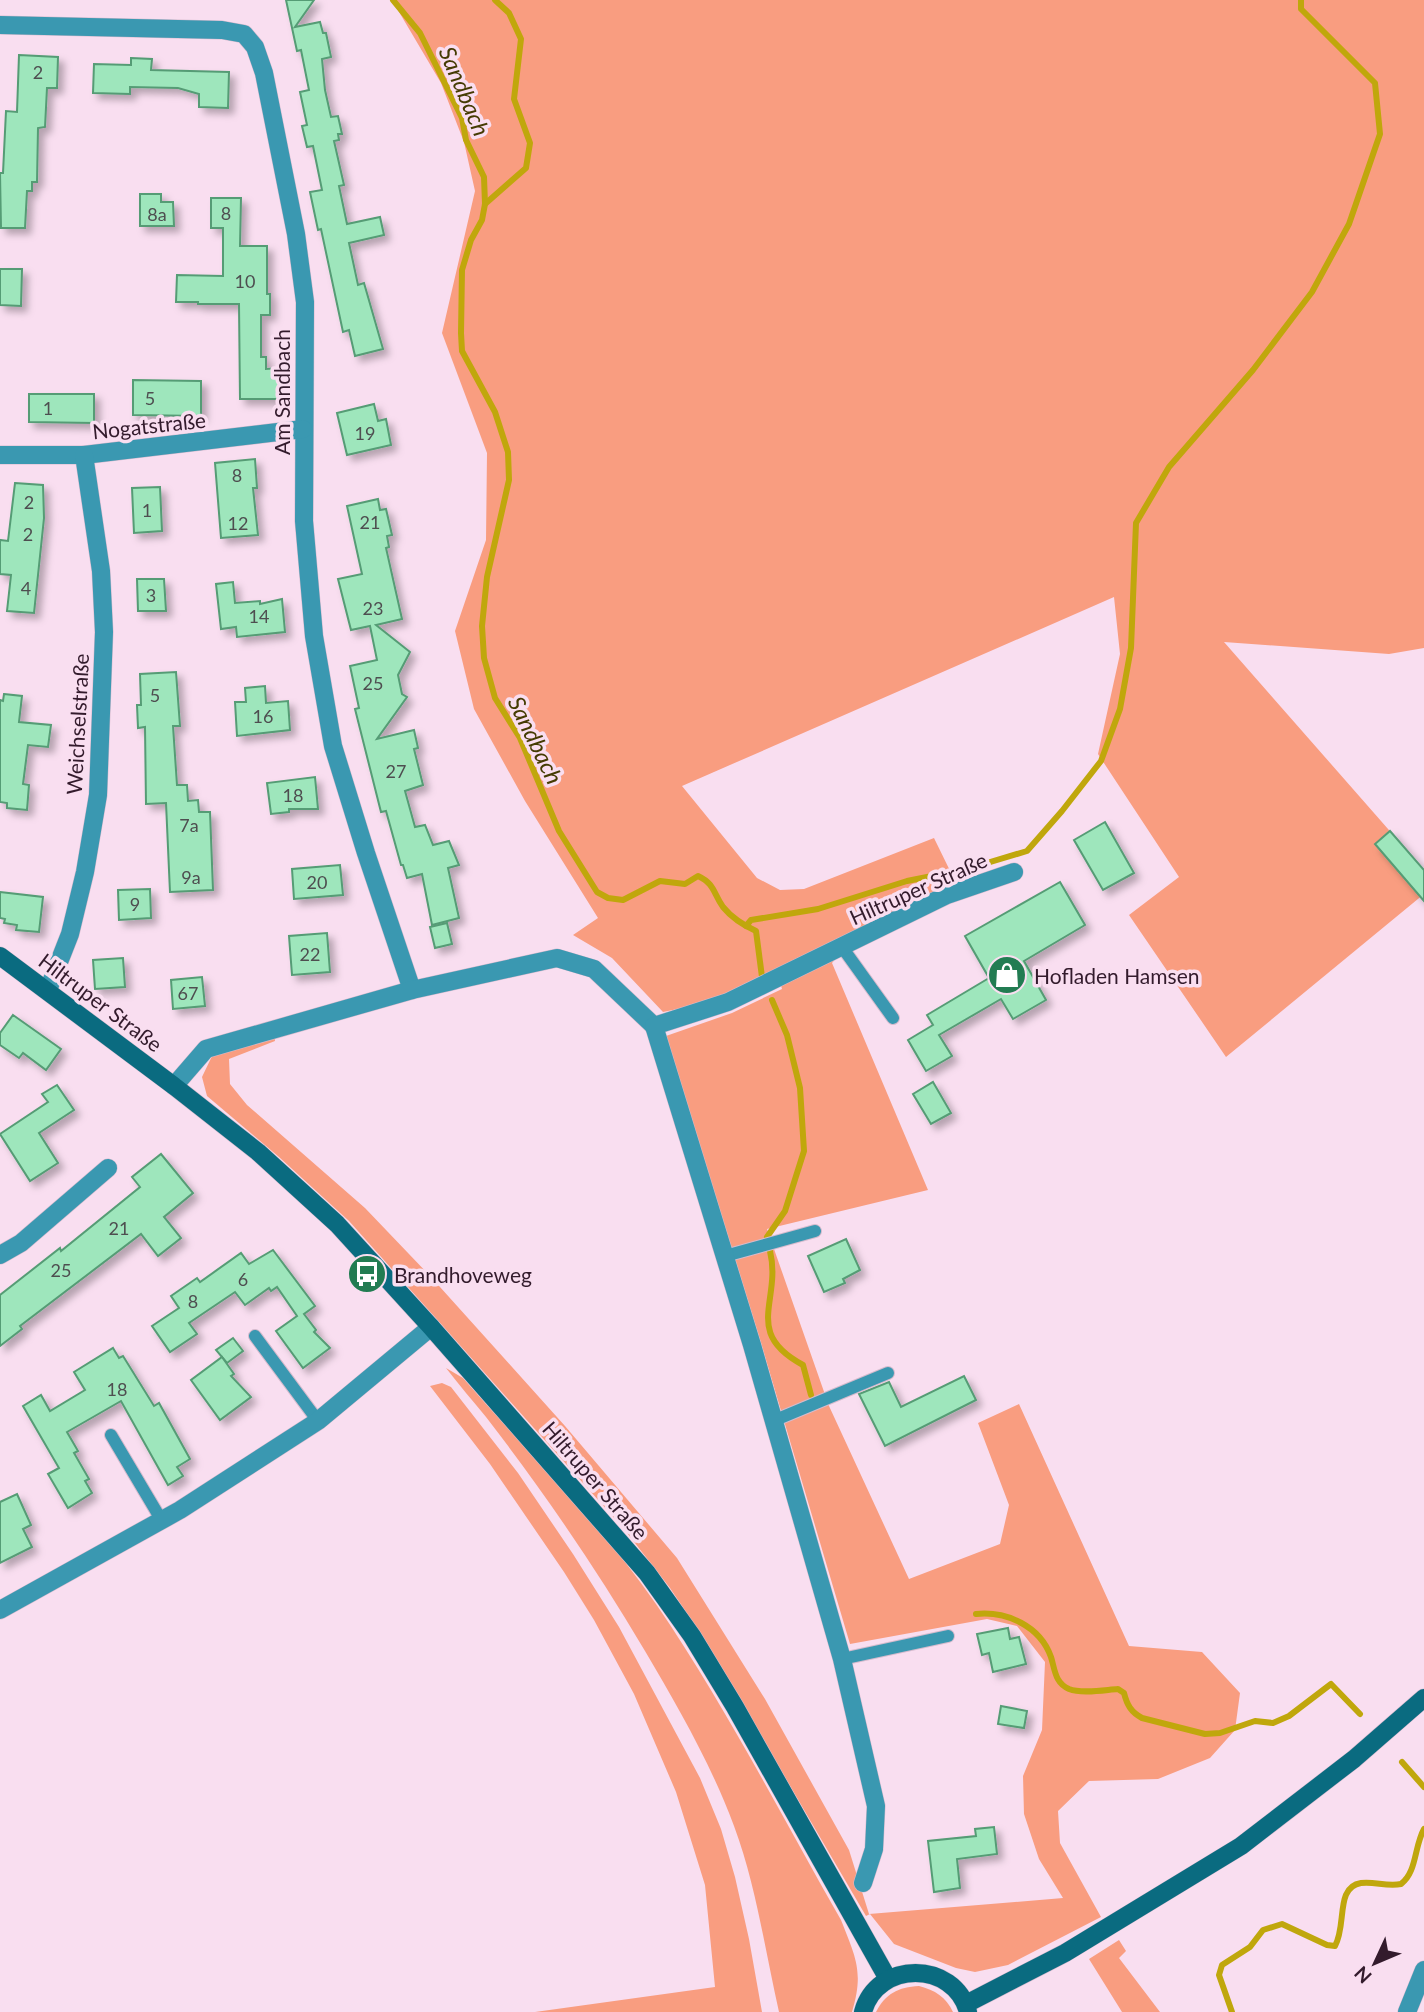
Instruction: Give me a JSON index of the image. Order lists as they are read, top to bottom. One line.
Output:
{"streets":{"street":["Am Sandbach","Nogatstraße","Weichselstraße","Hiltruper Straße"]},"crossings":[["Am Sandbach","Nogatstraße"],["Nogatstraße","Weichselstraße"],["Weichselstraße","Hiltruper Straße"]],"water":["Sandbach"],"places":{"shop":["Hofladen Hamsen"],"bus stop":["Brandhoveweg"]},"house_numbers":["2","8","8a","10","5","1","19","8","2","1","21","12","2","4","3","23","14","25","5","16","27","18","7a","9a","20","9","22","67","21","25","6","8","18"],"north":"bottom left"}
